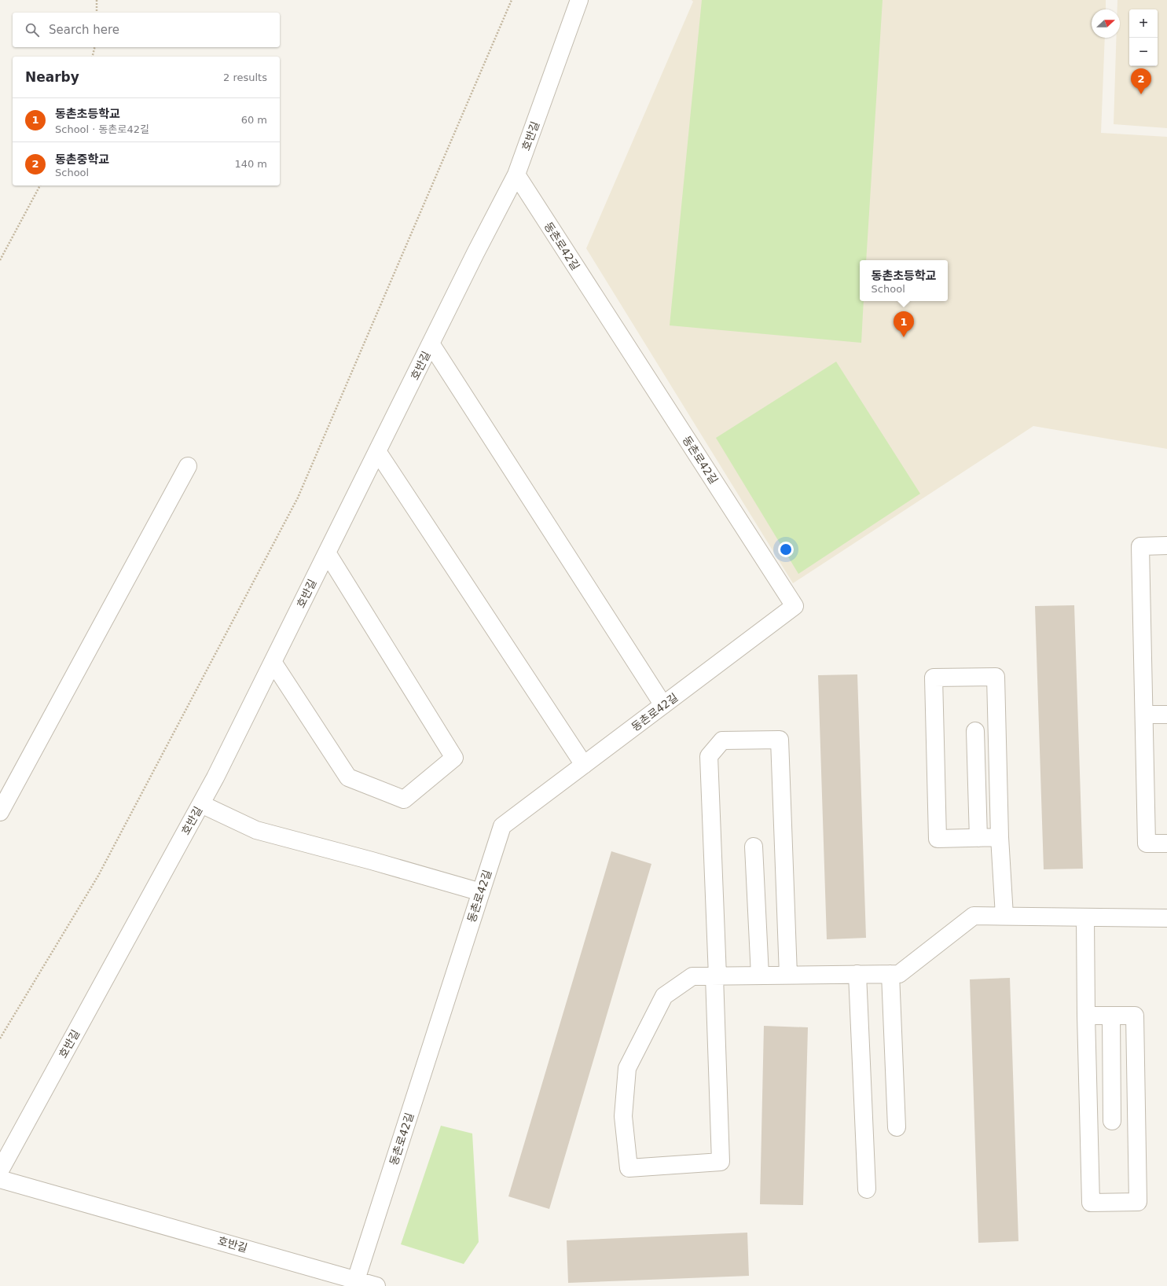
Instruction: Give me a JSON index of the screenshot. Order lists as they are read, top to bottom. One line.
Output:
{"streets":{"street":["호반길","동촌로42길"]},"crossings":[["호반길","동촌로42길"]],"north":"right","page":{"map_buttons":["+","−"],"search":"Search here","heading":["Nearby","2 results"],"pins":["2","1"],"list":[{"mark":"1","name":"동촌초등학교","note":"School · 동촌로42길","value":"60 m"},{"mark":"2","name":"동촌중학교","note":"School","value":"140 m"}],"popup":["동촌초등학교","School"]}}
